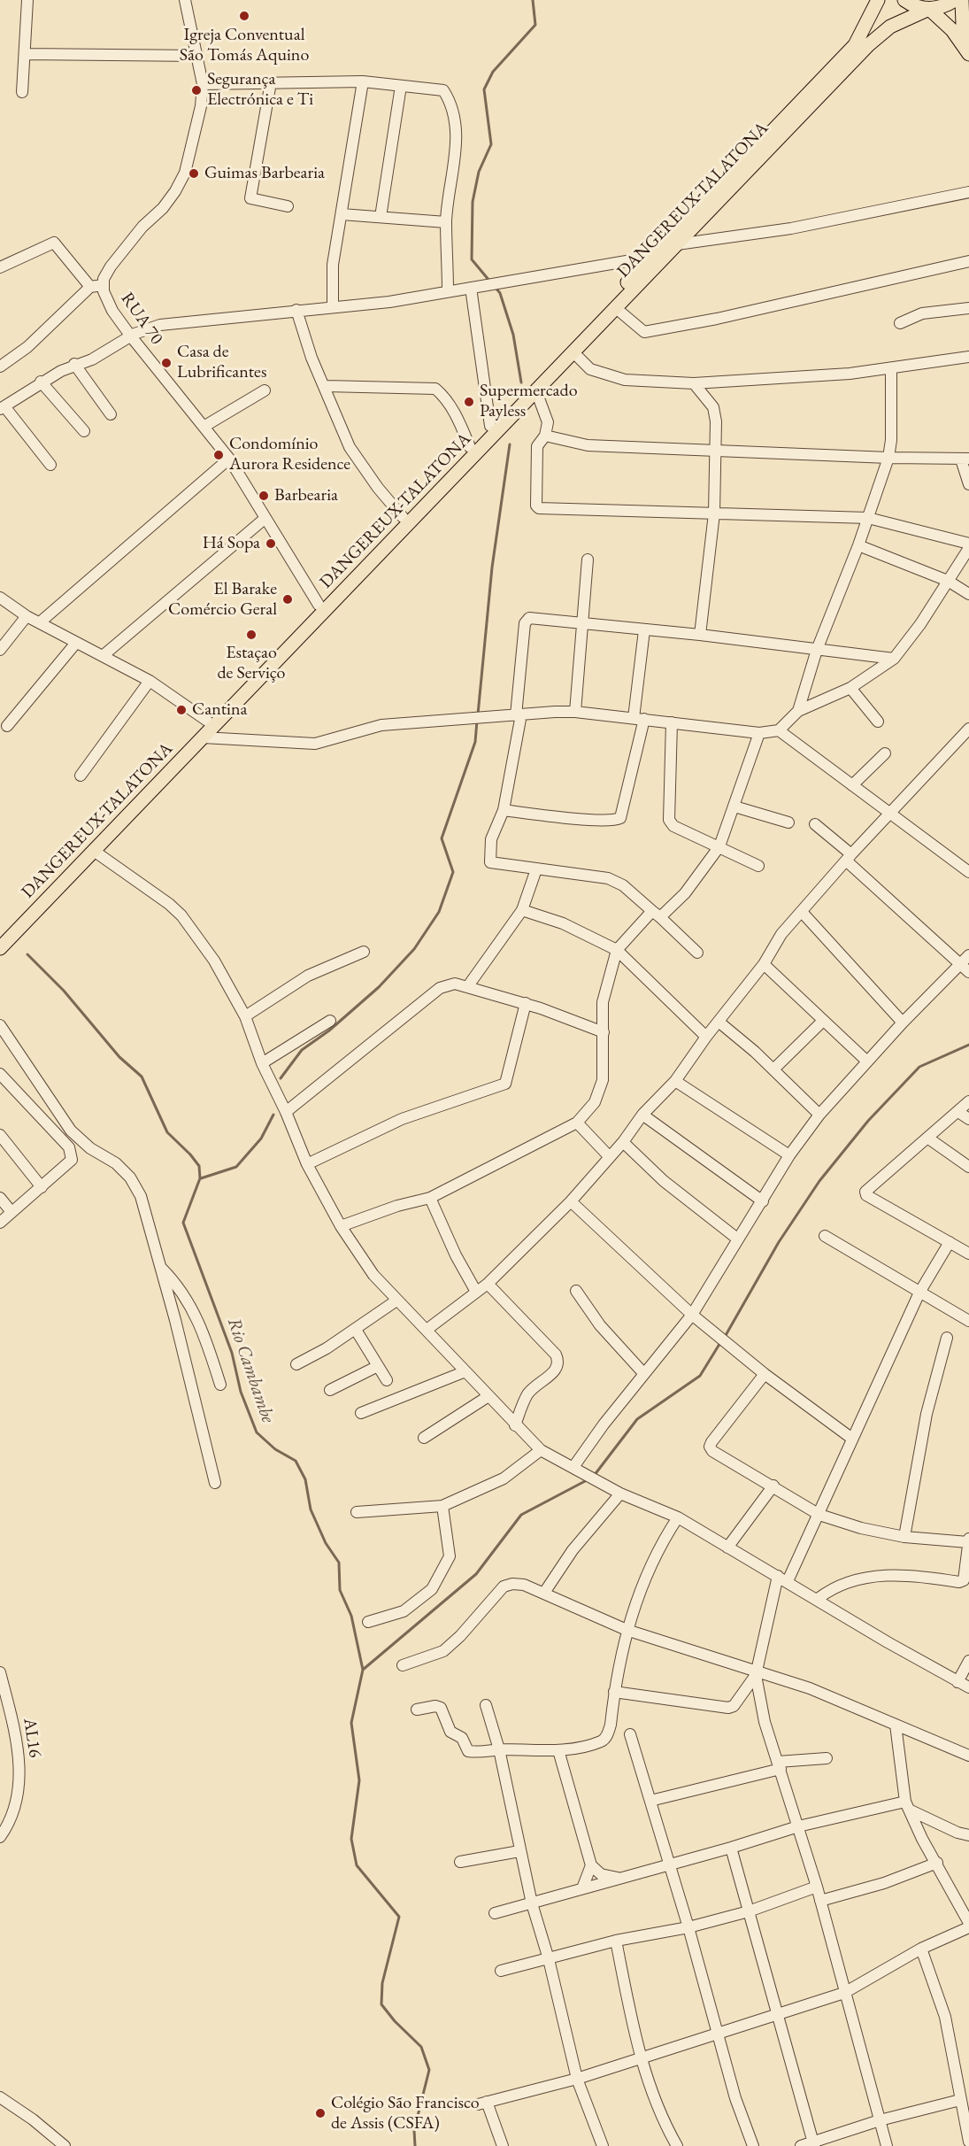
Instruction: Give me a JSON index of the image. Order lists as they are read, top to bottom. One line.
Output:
{"streets":{"main road":["DANGEREUX-TALATONA"],"street":["RUA 70","AL16"]},"crossings":[["DANGEREUX-TALATONA","RUA 70"]],"water":["Rio Cambambe"],"places":["Igreja Conventual São Tomás Aquino","Segurança Electrónica e Ti","Guimas Barbearia","Casa de Lubrificantes","Supermercado Payless","Condomínio Aurora Residence","Barbearia","Há Sopa","El Barake Comércio Geral","Estaçao de Serviço","Cantina","Colégio São Francisco de Assis (CSFA)"]}
